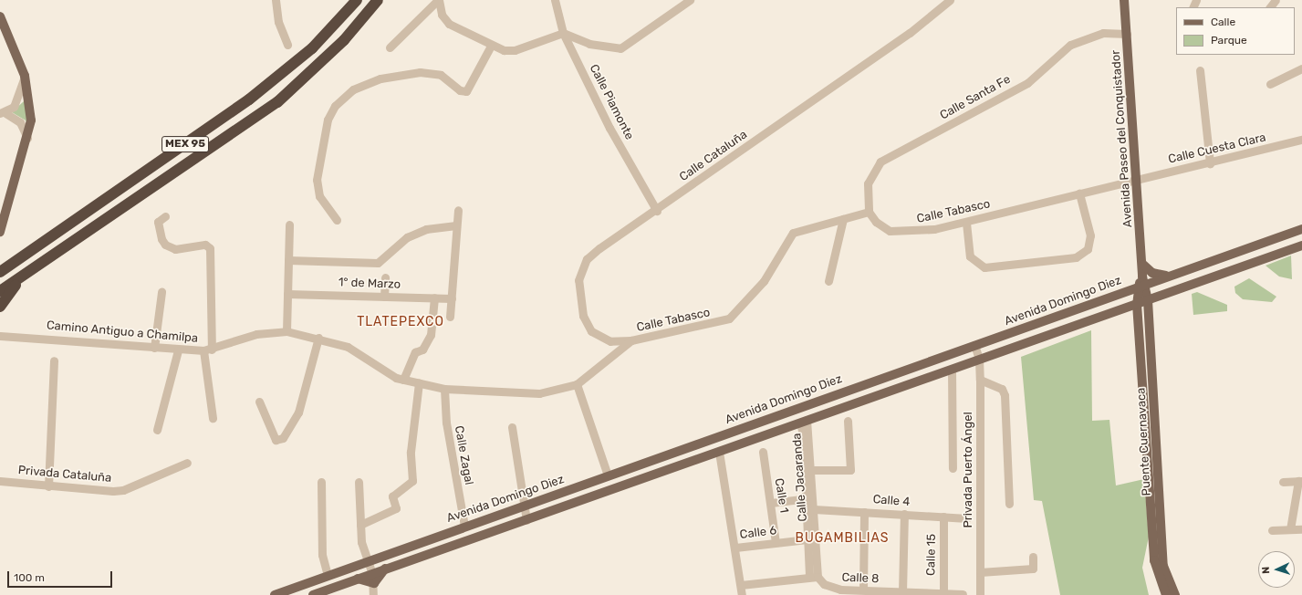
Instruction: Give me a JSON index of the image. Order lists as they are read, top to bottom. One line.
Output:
{"streets":{"highway":["MEX 95"],"main road":["Avenida Paseo del Conquistador","Avenida Domingo Diez","Puente Cuernavaca"],"street":["Calle Santa Fe","Calle Piamonte","Calle Cuesta Clara","Calle Cataluña","Calle Tabasco","1° de Marzo","Camino Antiguo a Chamilpa","Calle Zagal","Privada Puerto Ángel","Privada Cataluña","Calle Jacaranda","Calle 1","Calle 4","Calle 6","Calle 15","Calle 8"]},"crossings":[["Calle Santa Fe","Avenida Paseo del Conquistador"],["Calle Santa Fe","Calle Tabasco"],["Calle Piamonte","Calle Cataluña"],["Avenida Paseo del Conquistador","Calle Cuesta Clara"],["Avenida Paseo del Conquistador","Calle Tabasco"],["Avenida Paseo del Conquistador","Avenida Domingo Diez"],["Avenida Paseo del Conquistador","Puente Cuernavaca"],["Calle Cuesta Clara","Calle Tabasco"],["Calle Cataluña","Calle Tabasco"],["Avenida Domingo Diez","Puente Cuernavaca"],["Avenida Domingo Diez","Calle Zagal"],["Avenida Domingo Diez","Privada Puerto Ángel"],["Camino Antiguo a Chamilpa","Calle Zagal"],["Calle Jacaranda","Calle 4"],["Calle Jacaranda","Calle 6"],["Calle Jacaranda","Calle 8"],["Calle 1","Calle 6"],["Calle 4","Calle 15"],["Calle 15","Calle 8"]],"districts":["TLATEPEXCO","BUGAMBILIAS"],"legend":["Calle","Parque"],"scale_bar":"100 m","north":"left"}
